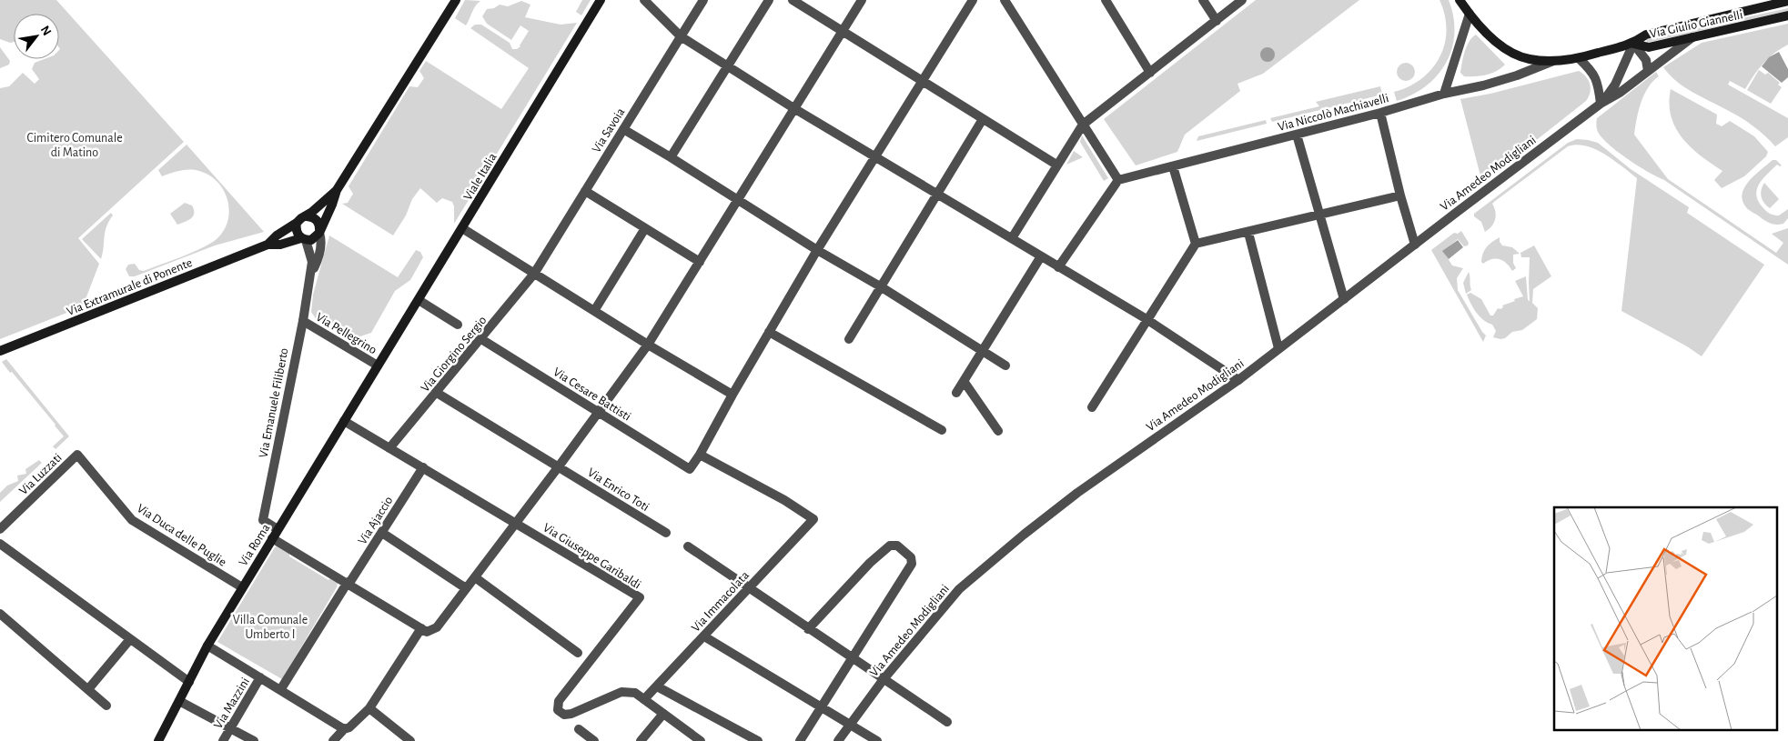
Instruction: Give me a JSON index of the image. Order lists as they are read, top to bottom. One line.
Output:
{"streets":{"main road":["Via Giulio Giannelli","Viale Italia","Via Extramurale di Ponente","Via Roma"],"street":["Via Niccolò Machiavelli","Via Savoia","Via Amedeo Modigliani","Via Pellegrino","Via Giorgino Sergio","Via Cesare Battisti","Via Emanuele Filiberto","Via Luzzati","Via Enrico Toti","Via Ajaccio","Via Duca delle Puglie","Via Giuseppe Garibaldi","Via Immacolata","Via Mazzini"]},"crossings":[["Via Giulio Giannelli","Via Amedeo Modigliani"],["Via Savoia","Via Giorgino Sergio"],["Viale Italia","Via Pellegrino"],["Viale Italia","Via Roma"],["Via Pellegrino","Via Emanuele Filiberto"],["Via Pellegrino","Via Roma"],["Via Giorgino Sergio","Via Cesare Battisti"],["Via Giorgino Sergio","Via Enrico Toti"],["Via Giorgino Sergio","Via Giuseppe Garibaldi"],["Via Cesare Battisti","Via Immacolata"],["Via Emanuele Filiberto","Via Roma"],["Via Luzzati","Via Duca delle Puglie"],["Via Ajaccio","Via Giuseppe Garibaldi"],["Via Duca delle Puglie","Via Roma"],["Via Roma","Via Giuseppe Garibaldi"],["Via Giuseppe Garibaldi","Via Immacolata"]],"parks":["Cimitero Comunale di Matino","Villa Comunale Umberto I"],"north":"top right"}
